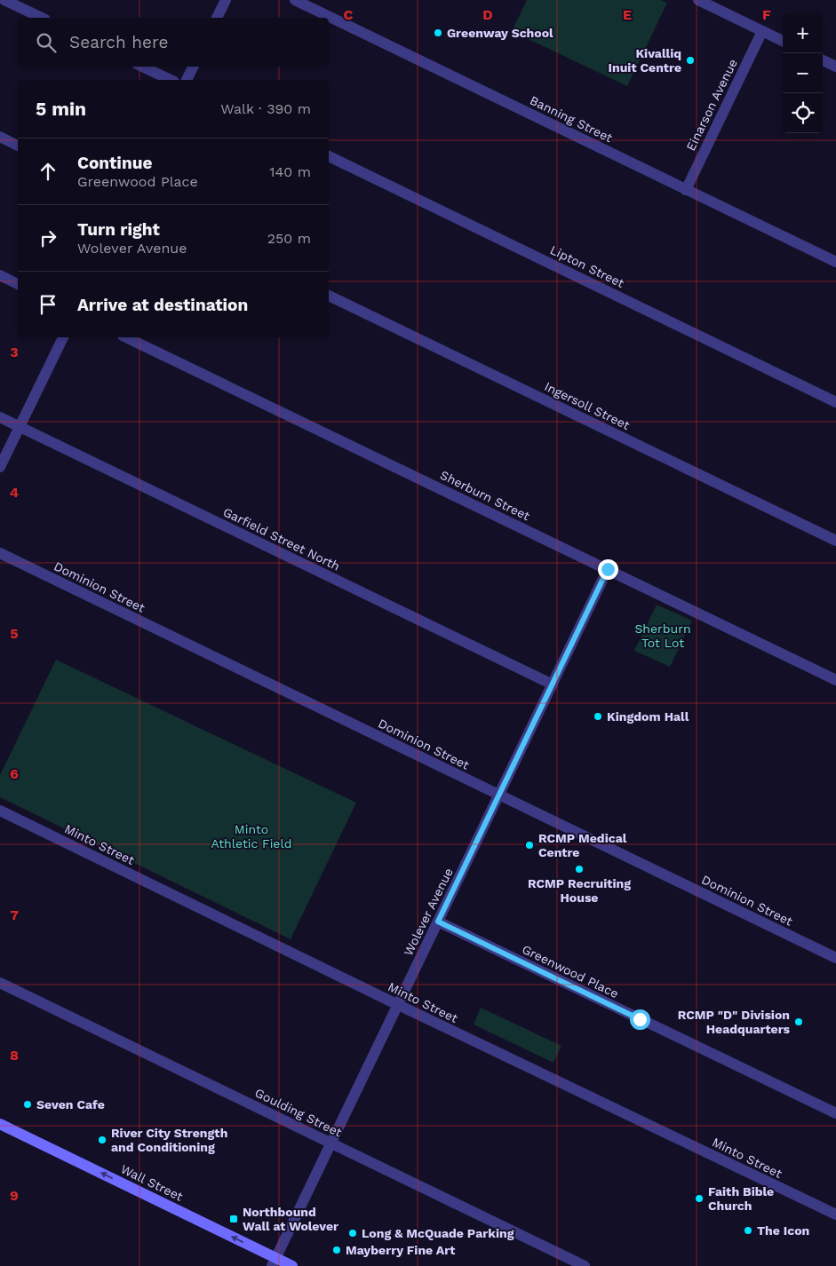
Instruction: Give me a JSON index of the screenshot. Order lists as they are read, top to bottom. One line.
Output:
{"streets":{"main road":["Wall Street"],"street":["Einarson Avenue","Banning Street","Lipton Street","Ingersoll Street","Sherburn Street","Garfield Street North","Dominion Street","Minto Street","Wolever Avenue","Greenwood Place","Goulding Street"]},"crossings":[["Einarson Avenue","Banning Street"],["Sherburn Street","Wolever Avenue"],["Garfield Street North","Wolever Avenue"],["Dominion Street","Wolever Avenue"],["Minto Street","Wolever Avenue"],["Wolever Avenue","Greenwood Place"],["Wolever Avenue","Goulding Street"],["Wolever Avenue","Wall Street"]],"one_way":["Wall Street"],"parks":["Sherburn Tot Lot","Minto Athletic Field"],"places":{"other":["Greenway School","Kivalliq Inuit Centre","Kingdom Hall","RCMP Medical Centre","RCMP Recruiting House","RCMP \"D\" Division Headquarters","Seven Cafe","River City Strength and Conditioning","Faith Bible Church","The Icon","Long & McQuade Parking","Mayberry Fine Art"],"transit":["Northbound Wall at Wolever"]},"page":{"map_buttons":["+","−"],"search":"Search here","heading":["5 min","Walk · 390 m"],"list":[["Continue","Greenwood Place","140 m"],["Turn right","Wolever Avenue","250 m"],"Arrive at destination"]},"grid":{"columns":["C","D","E","F"],"rows":["3","4","5","6","7","8","9"]}}
